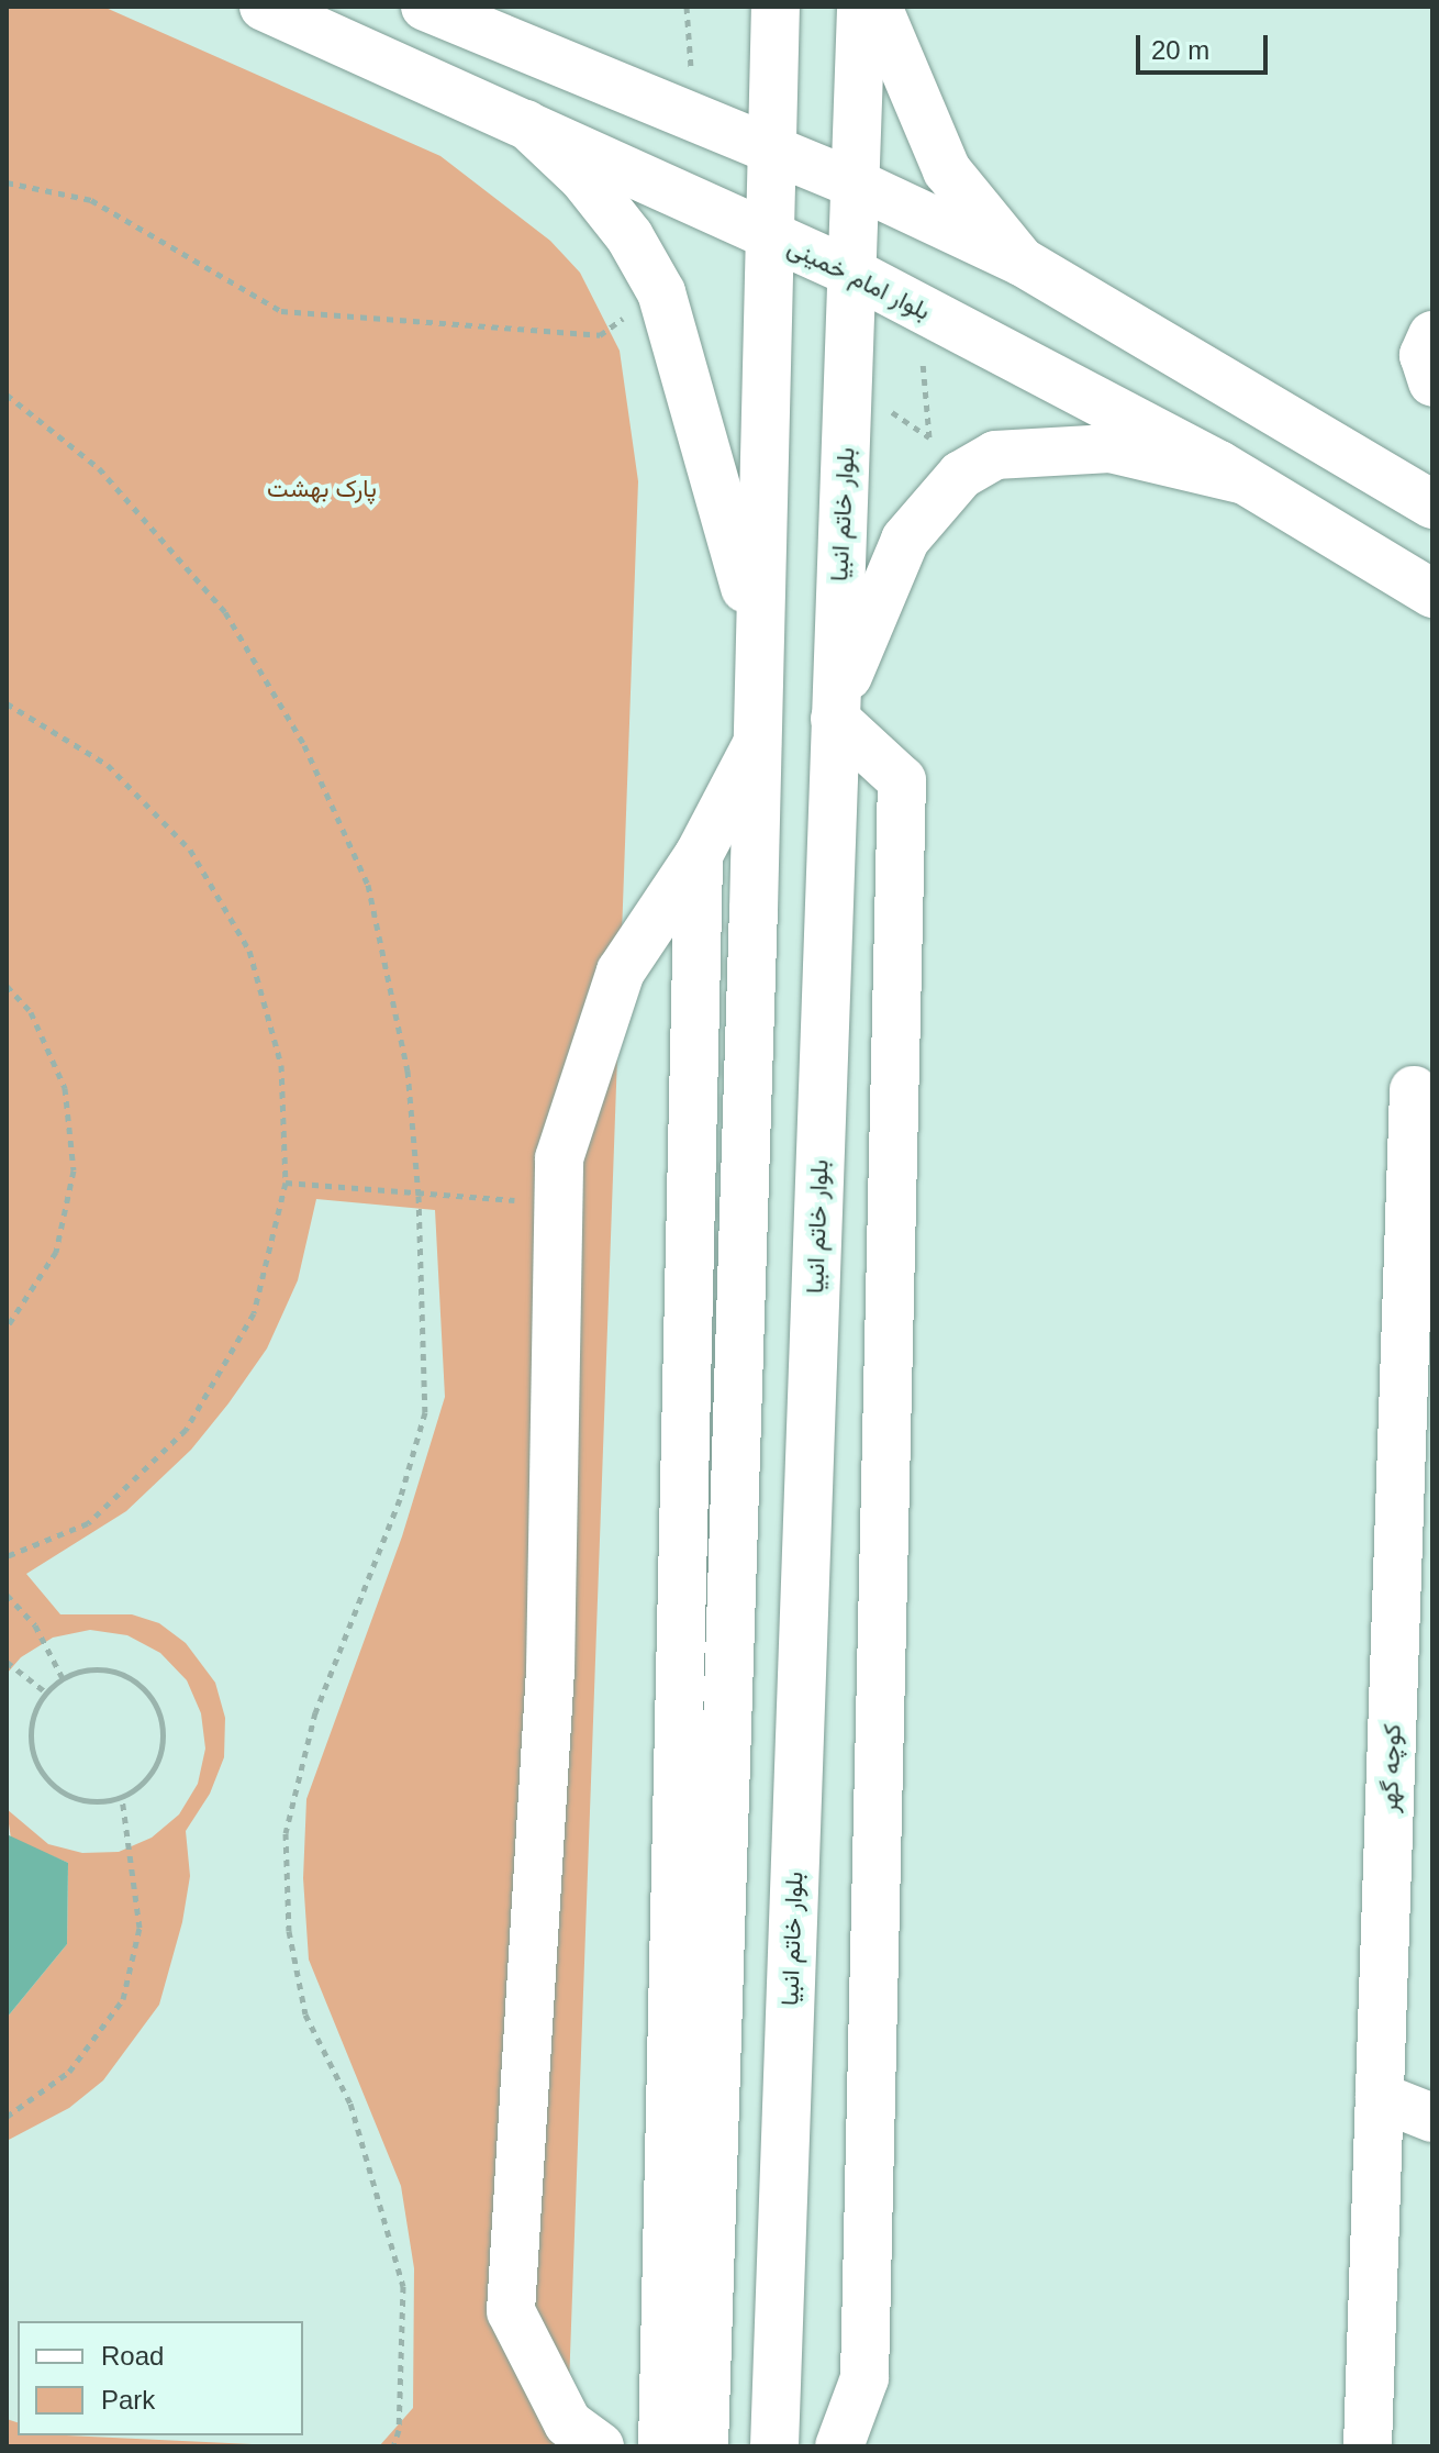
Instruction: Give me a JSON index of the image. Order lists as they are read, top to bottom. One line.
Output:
{"streets":{"street":["بلوار امام خمینی","بلوار خاتم انبیا","کوچه گهر"]},"crossings":[["بلوار امام خمینی","بلوار خاتم انبیا"]],"parks":["پارک بهشت"],"legend":["Road","Park"],"scale_bar":"20 m"}
